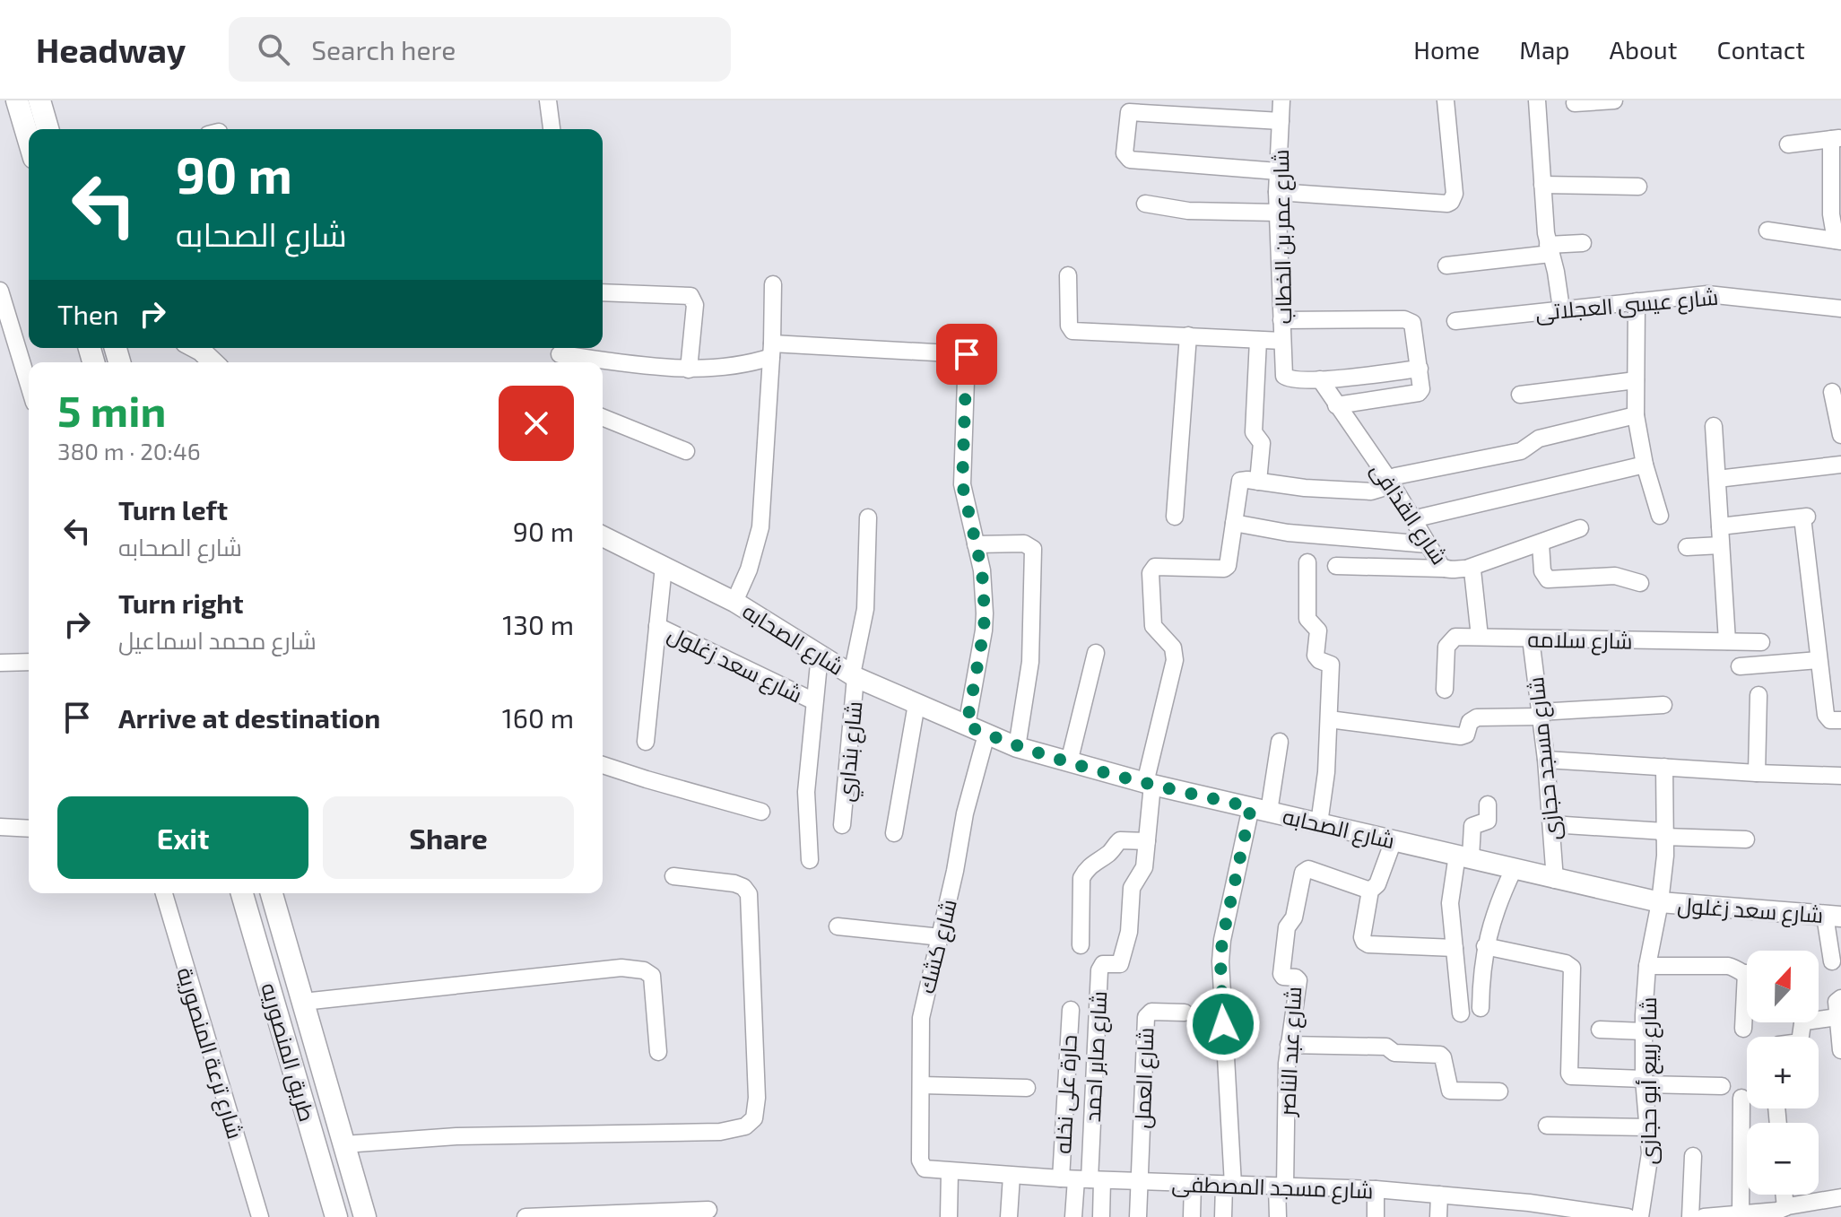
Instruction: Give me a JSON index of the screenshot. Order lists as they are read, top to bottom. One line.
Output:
{"streets":{"main road":["طريق المنصوريه"],"street":["شارع عمر بن الخطاب","شارع عيسى العجلاتى","شارع القذافى","شارع الصحابه","شارع سلامه","شارع سعد زغلول","شارع بنداري","شارع مسجد حجازى","شارع كشك","شارع عبد الناصر","شارع ترعة المنصورية","شارع صابر احمد","شارع العمل","شارع ربيع أبو حجازى","حارة على نخله","شارع مسجد المصطفى"]},"crossings":[["شارع عمر بن الخطاب","شارع القذافى"],["شارع القذافى","شارع سلامه"],["شارع الصحابه","شارع سعد زغلول"],["شارع الصحابه","شارع بنداري"],["شارع الصحابه","شارع مسجد حجازى"],["شارع الصحابه","شارع كشك"],["شارع الصحابه","شارع صابر احمد"],["شارع الصحابه","شارع ربيع أبو حجازى"],["شارع سلامه","شارع مسجد حجازى"],["شارع سعد زغلول","شارع ربيع أبو حجازى"],["شارع كشك","شارع مسجد المصطفى"],["شارع عبد الناصر","شارع مسجد المصطفى"],["شارع صابر احمد","حارة على نخله"],["شارع صابر احمد","شارع مسجد المصطفى"],["شارع العمل","شارع مسجد المصطفى"],["حارة على نخله","شارع مسجد المصطفى"]],"north":"top","page":{"header":"Headway","search":"Search here","nav":["Home","Map","About","Contact"],"turn":["90 m","شارع الصحابه"],"then":"Then","heading":["5 min","380 m · 20:46"],"list":[{"name":"Turn left","note":"شارع الصحابه","value":"90 m"},{"name":"Turn right","note":"شارع محمد اسماعيل","value":"130 m"},{"name":"Arrive at destination","value":"160 m"}],"buttons":["Exit","Share"],"map_buttons":["+","−"]}}
